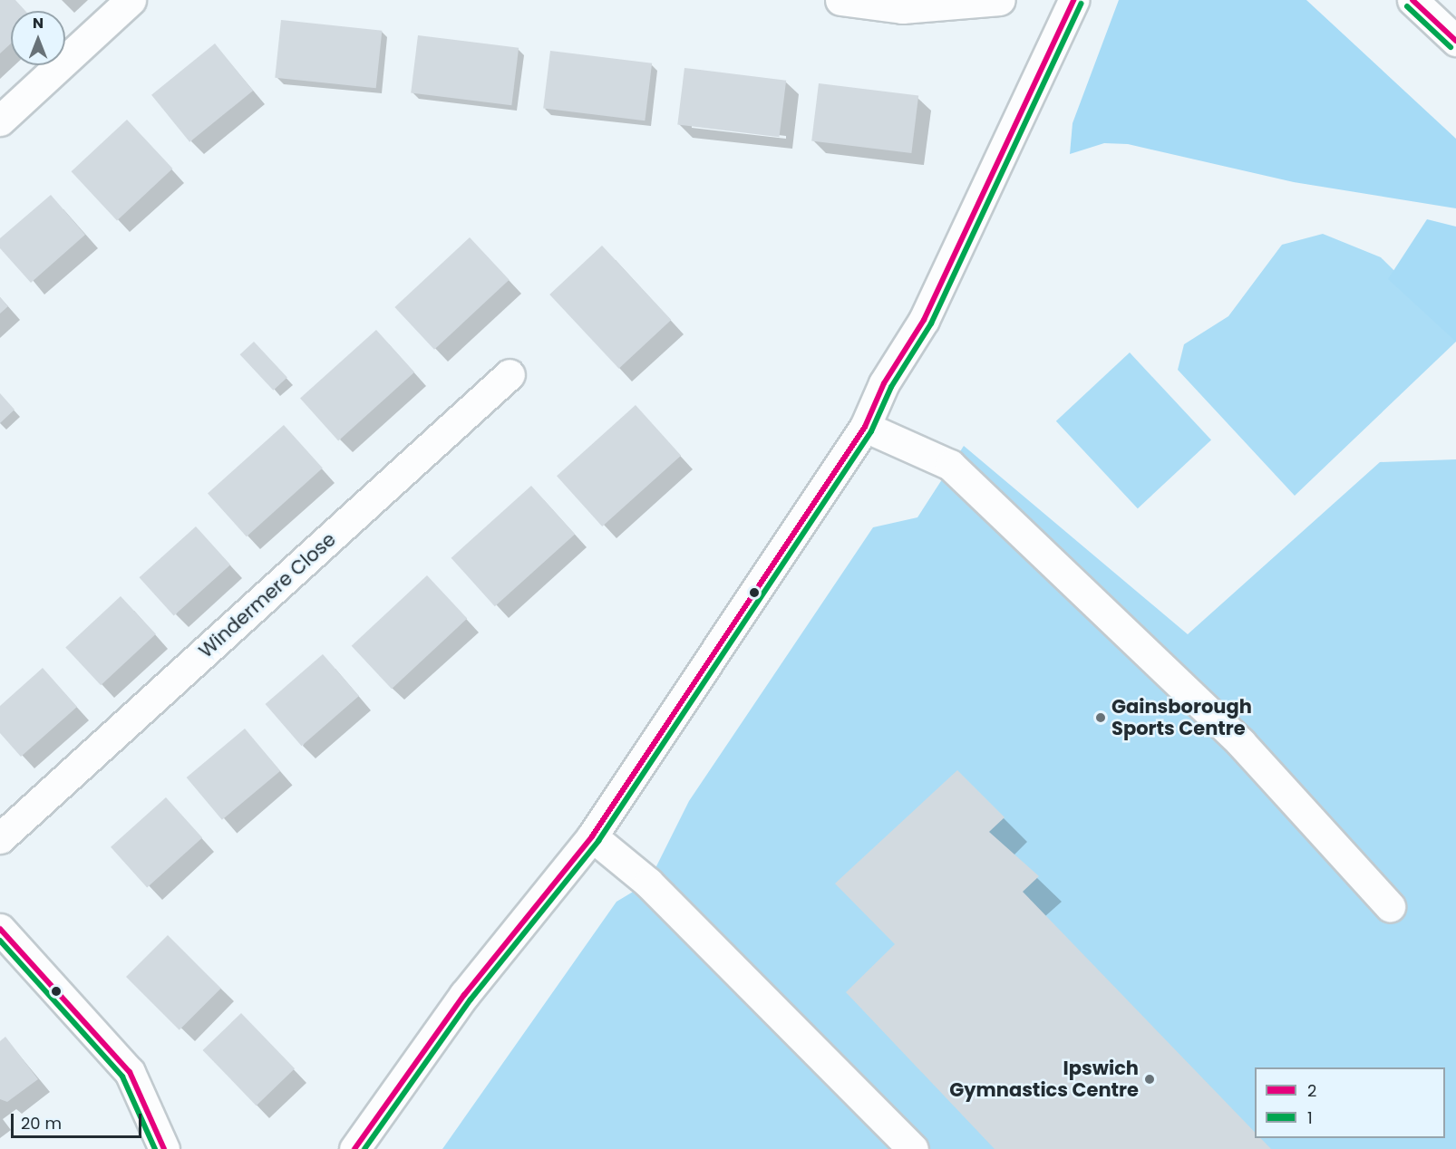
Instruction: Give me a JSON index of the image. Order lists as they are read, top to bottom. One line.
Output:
{"streets":{"street":["Windermere Close"]},"places":["Gainsborough Sports Centre","Ipswich Gymnastics Centre"],"lines":["transit line 2","transit line 1"],"legend":["2","1"],"scale_bar":"20 m","north":"top"}
